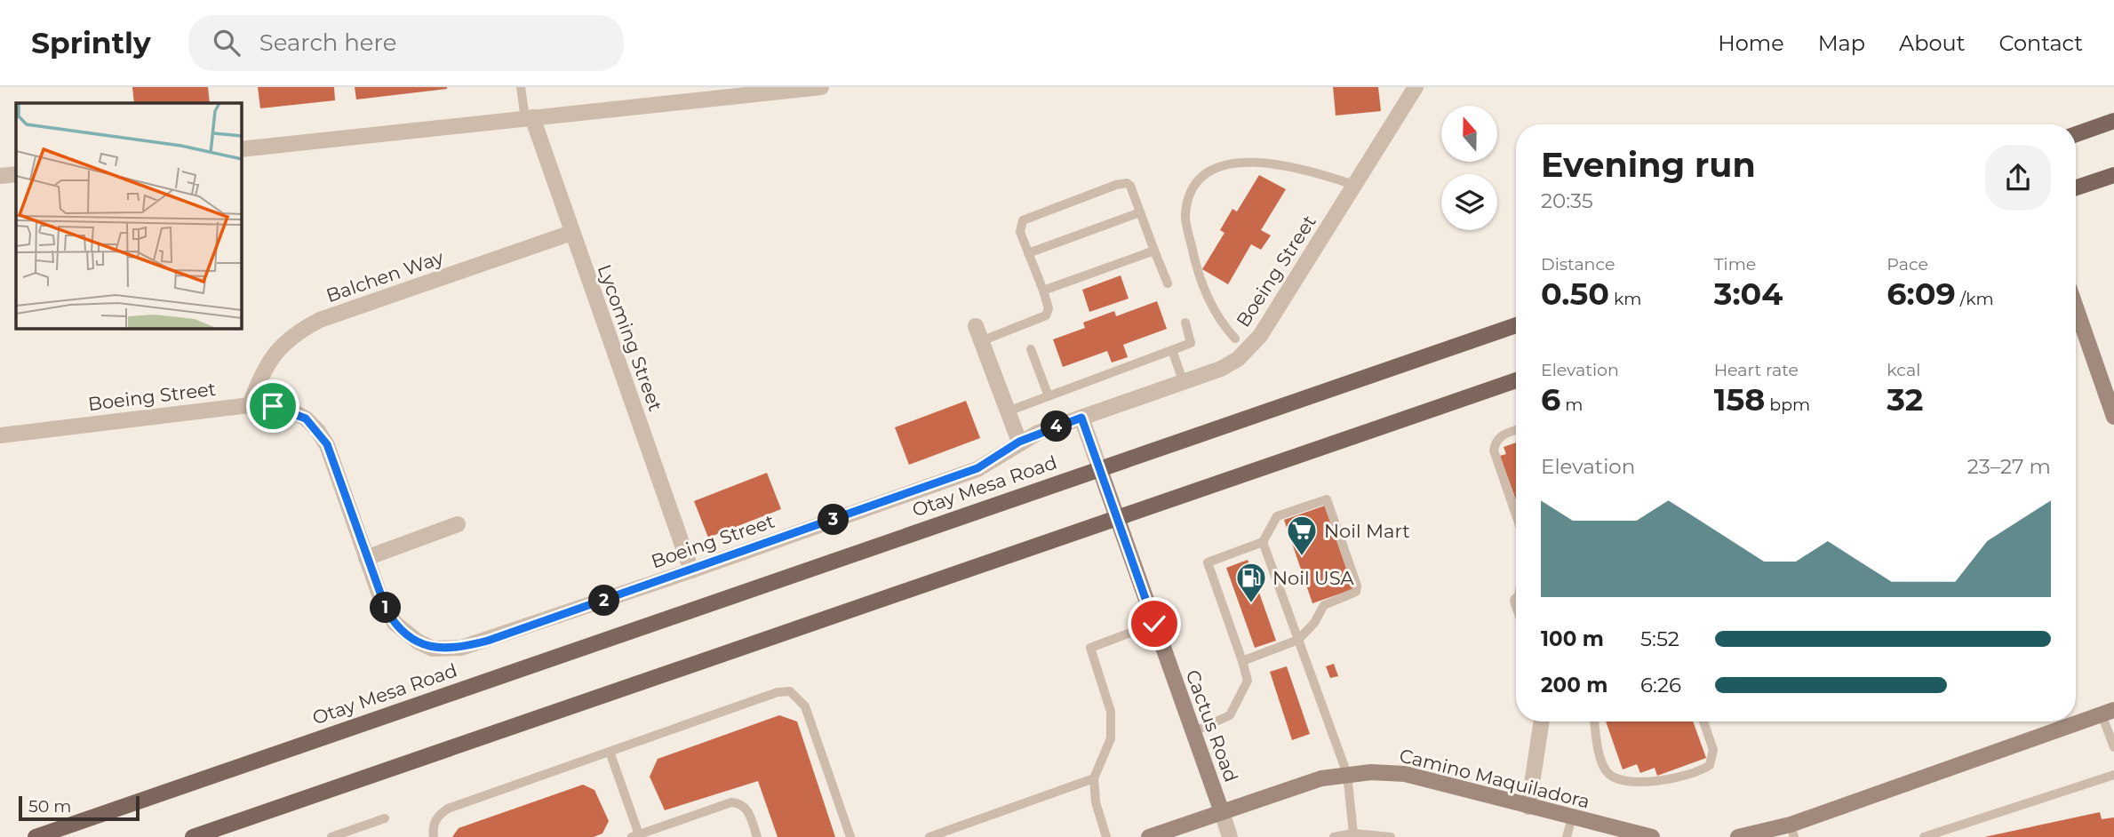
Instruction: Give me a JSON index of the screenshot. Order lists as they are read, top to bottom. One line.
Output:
{"streets":{"main road":["Otay Mesa Road"],"street":["Boeing Street","Balchen Way","Lycoming Street","Cactus Road","Camino Maquiladora"]},"crossings":[["Boeing Street","Balchen Way"],["Boeing Street","Lycoming Street"],["Boeing Street","Cactus Road"],["Balchen Way","Lycoming Street"],["Otay Mesa Road","Cactus Road"],["Cactus Road","Camino Maquiladora"]],"places":{"supermarket":["Noil Mart"],"fuel station":["Noil USA"]},"scale_bar":"50 m","north":"top","page":{"header":"Sprintly","search":"Search here","nav":["Home","Map","About","Contact"],"heading":["Evening run","20:35"],"stats":[["Distance","0.50 km"],["Time","3:04"],["Pace","6:09 /km"],["Elevation","6 m"],["Heart rate","158 bpm"],["kcal","32"]],"pins":["4","3","2","1"],"chart":["Elevation","23–27 m"],"list":[{"name":"100 m","note":"5:52"},{"name":"200 m","note":"6:26"}],"scale":"50 m"}}
